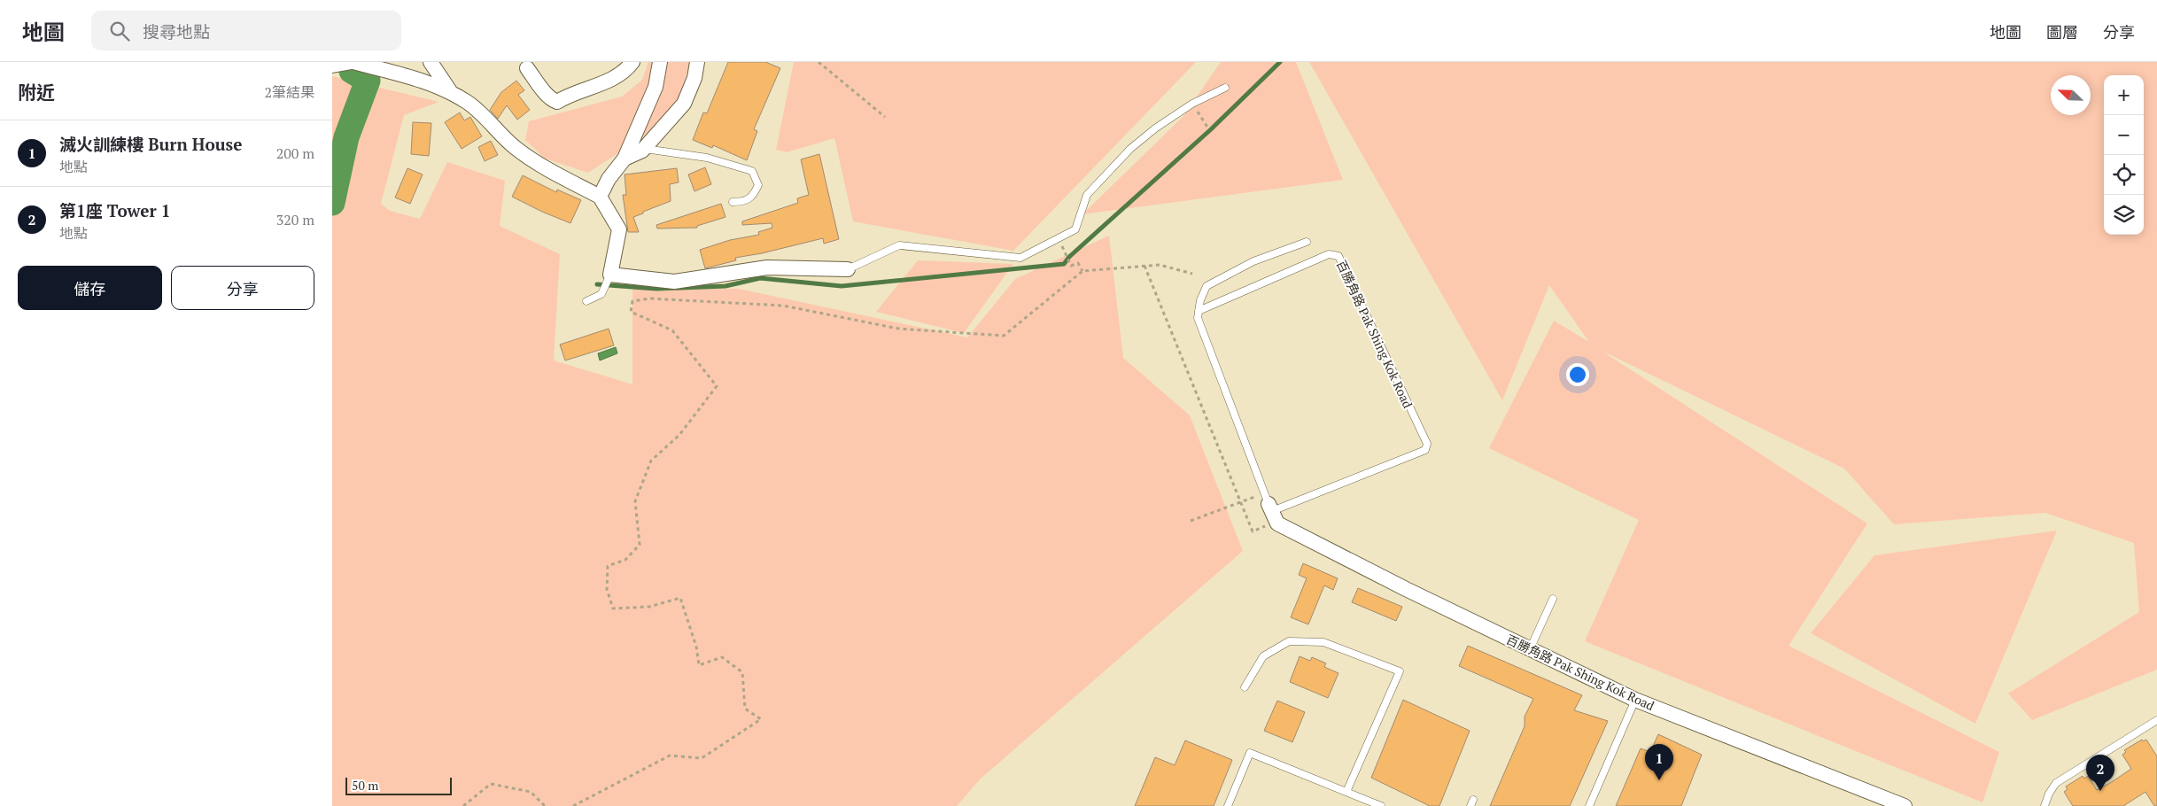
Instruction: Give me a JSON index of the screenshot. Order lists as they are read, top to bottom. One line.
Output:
{"streets":{"street":["百勝角路 Pak Shing Kok Road"]},"scale_bar":"50 m","north":"top left","page":{"header":"地圖","search":"搜尋地點","nav":["地圖","圖層","分享"],"heading":["附近","2筆結果"],"map_buttons":["+","−"],"list":[{"mark":"1","name":"滅火訓練樓 Burn House","note":"地點","value":"200 m"},{"mark":"2","name":"第1座 Tower 1","note":"地點","value":"320 m"}],"buttons":["儲存","分享"],"pins":["1","2"],"scale":"50 m"}}
